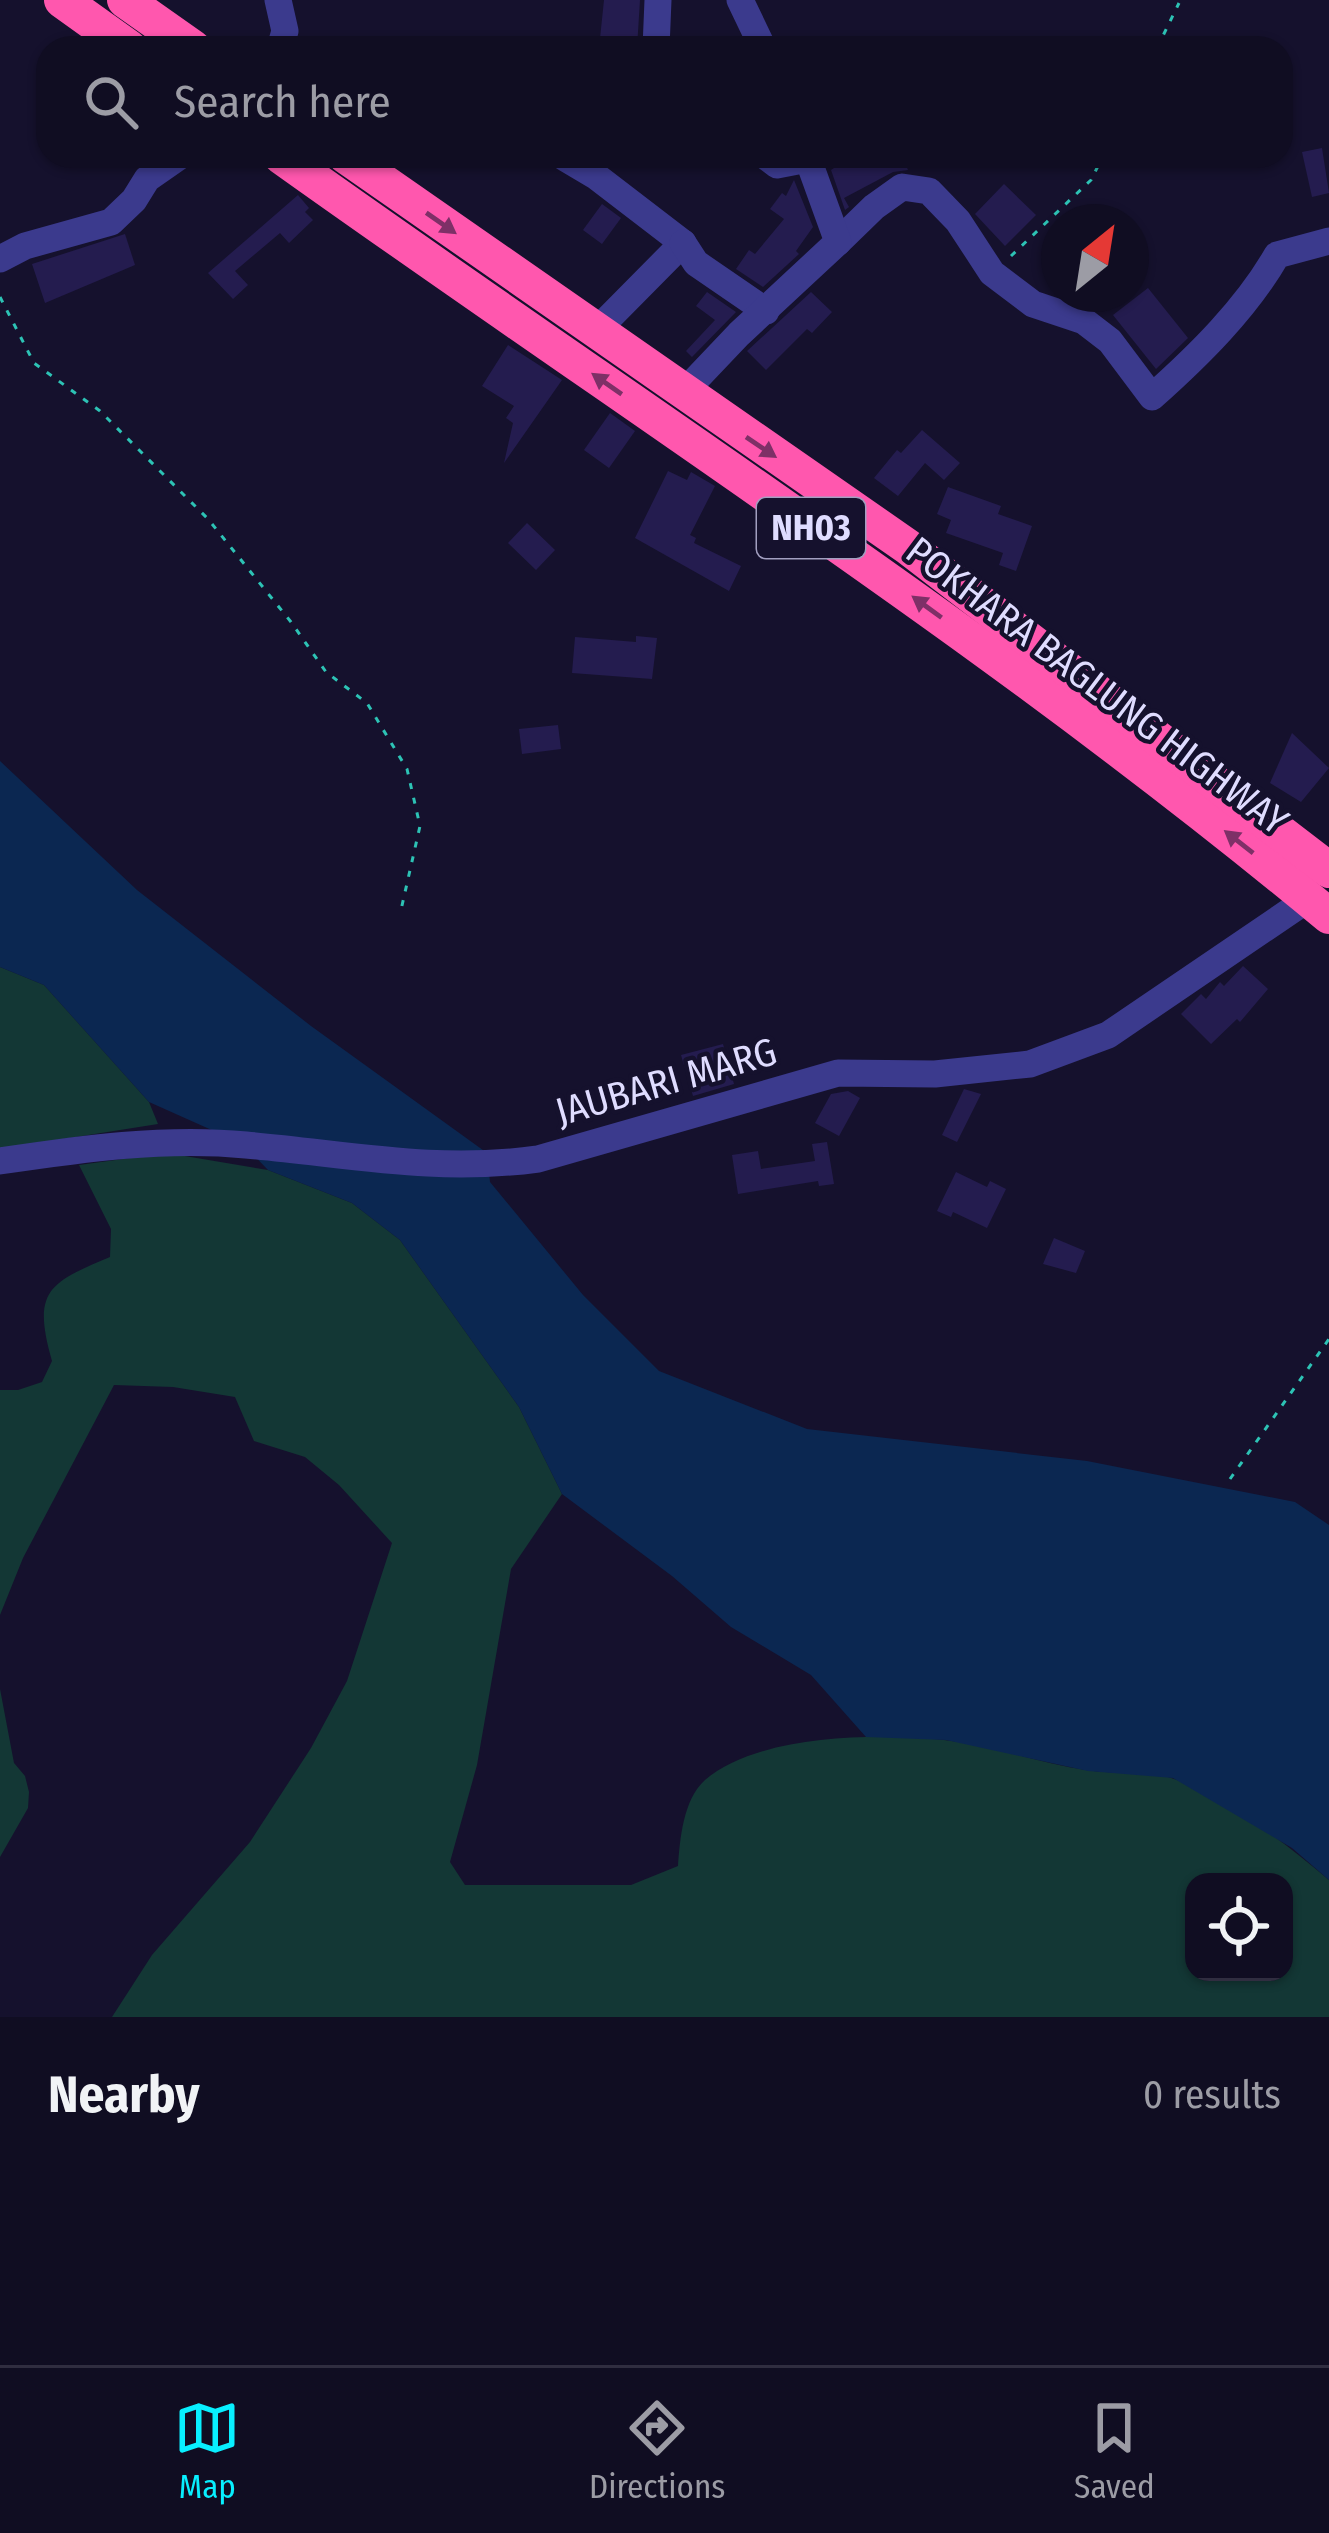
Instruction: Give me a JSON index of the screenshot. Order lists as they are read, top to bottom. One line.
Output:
{"streets":{"highway":["NH03","POKHARA BAGLUNG HIGHWAY"],"street":["JAUBARI MARG"]},"crossings":[["POKHARA BAGLUNG HIGHWAY","JAUBARI MARG"]],"north":"top right","page":{"search":"Search here","heading":["Nearby","0 results"],"nav":["Map","Directions","Saved"]}}
